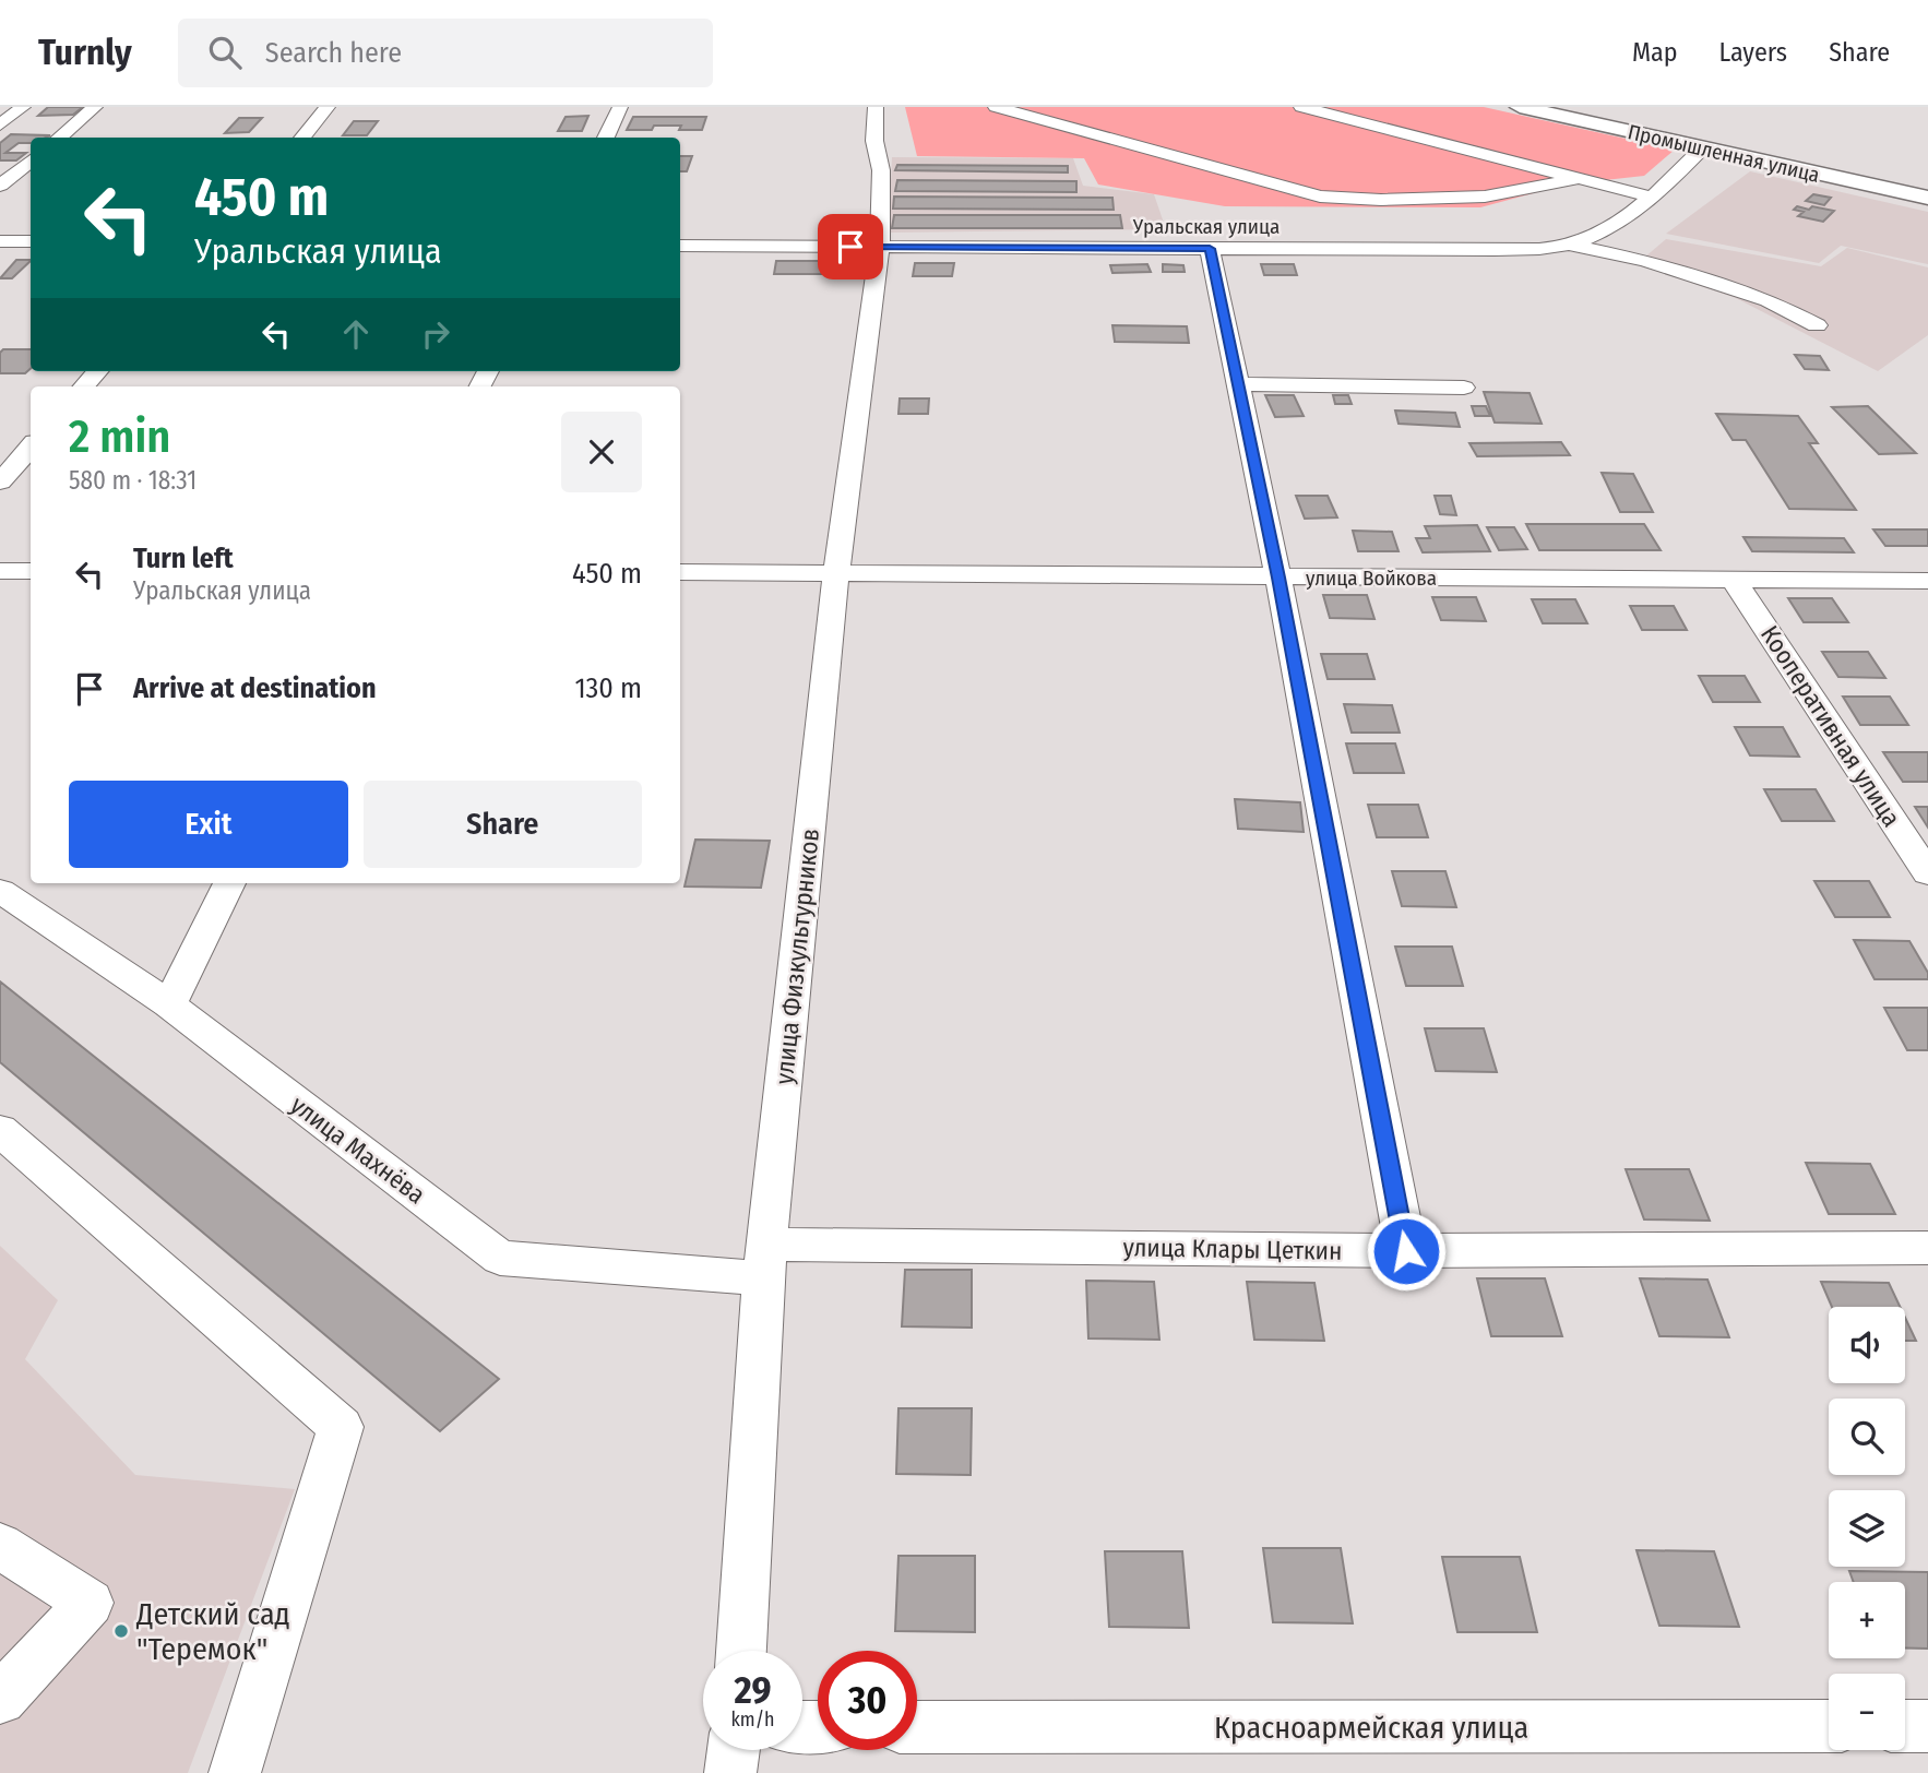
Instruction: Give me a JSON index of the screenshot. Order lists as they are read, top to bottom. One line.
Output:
{"streets":{"main road":["Промышленная улица"],"street":["Уральская улица","улица Войкова","Кооперативная улица","улица Физкультурников","улица Махнёва","улица Клары Цеткин","Красноармейская улица"]},"crossings":[["Промышленная улица","Уральская улица"],["Уральская улица","улица Физкультурников"],["улица Войкова","Кооперативная улица"],["улица Войкова","улица Физкультурников"],["улица Физкультурников","улица Махнёва"],["улица Физкультурников","улица Клары Цеткин"],["улица Махнёва","улица Клары Цеткин"]],"places":["Детский сад \"Теремок\""],"page":{"header":"Turnly","search":"Search here","nav":["Map","Layers","Share"],"turn":["450 m","Уральская улица"],"heading":["2 min","580 m · 18:31"],"list":[{"name":"Turn left","note":"Уральская улица","value":"450 m"},{"name":"Arrive at destination","value":"130 m"}],"buttons":["Exit","Share"],"map_buttons":["+","−"],"speed":"29 km/h","limit":"30"}}
